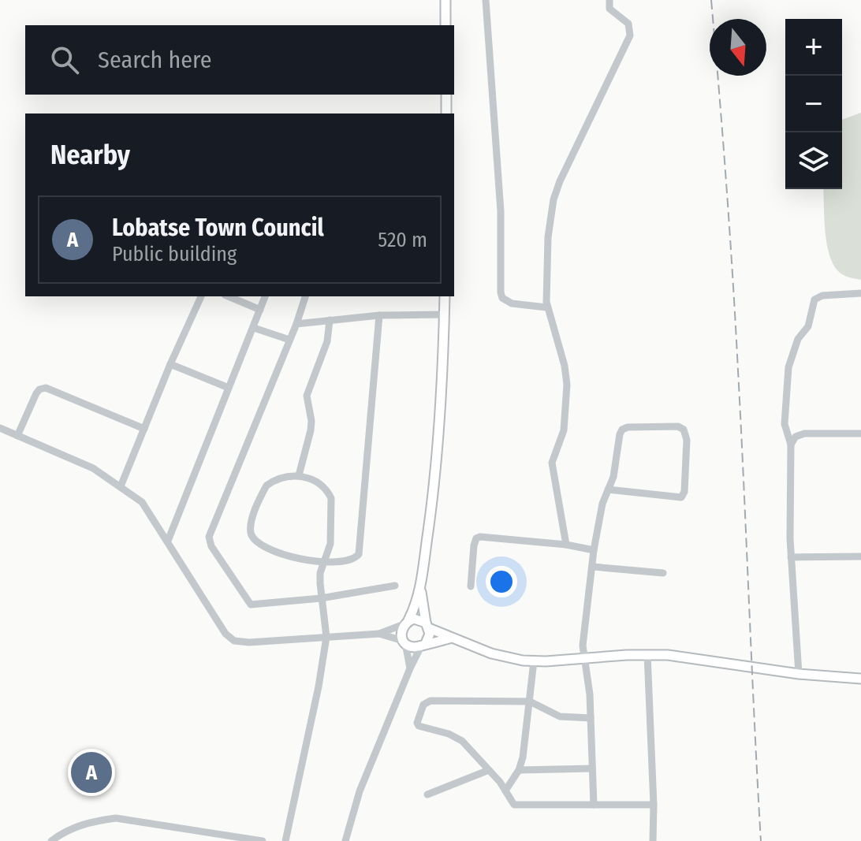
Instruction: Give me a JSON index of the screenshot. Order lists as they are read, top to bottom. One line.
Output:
{"north":"bottom","page":{"map_buttons":["+","−"],"search":"Search here","heading":"Nearby","list":[{"mark":"A","name":"Lobatse Town Council","note":"Public building","value":"520 m"}],"pins":"A"}}
